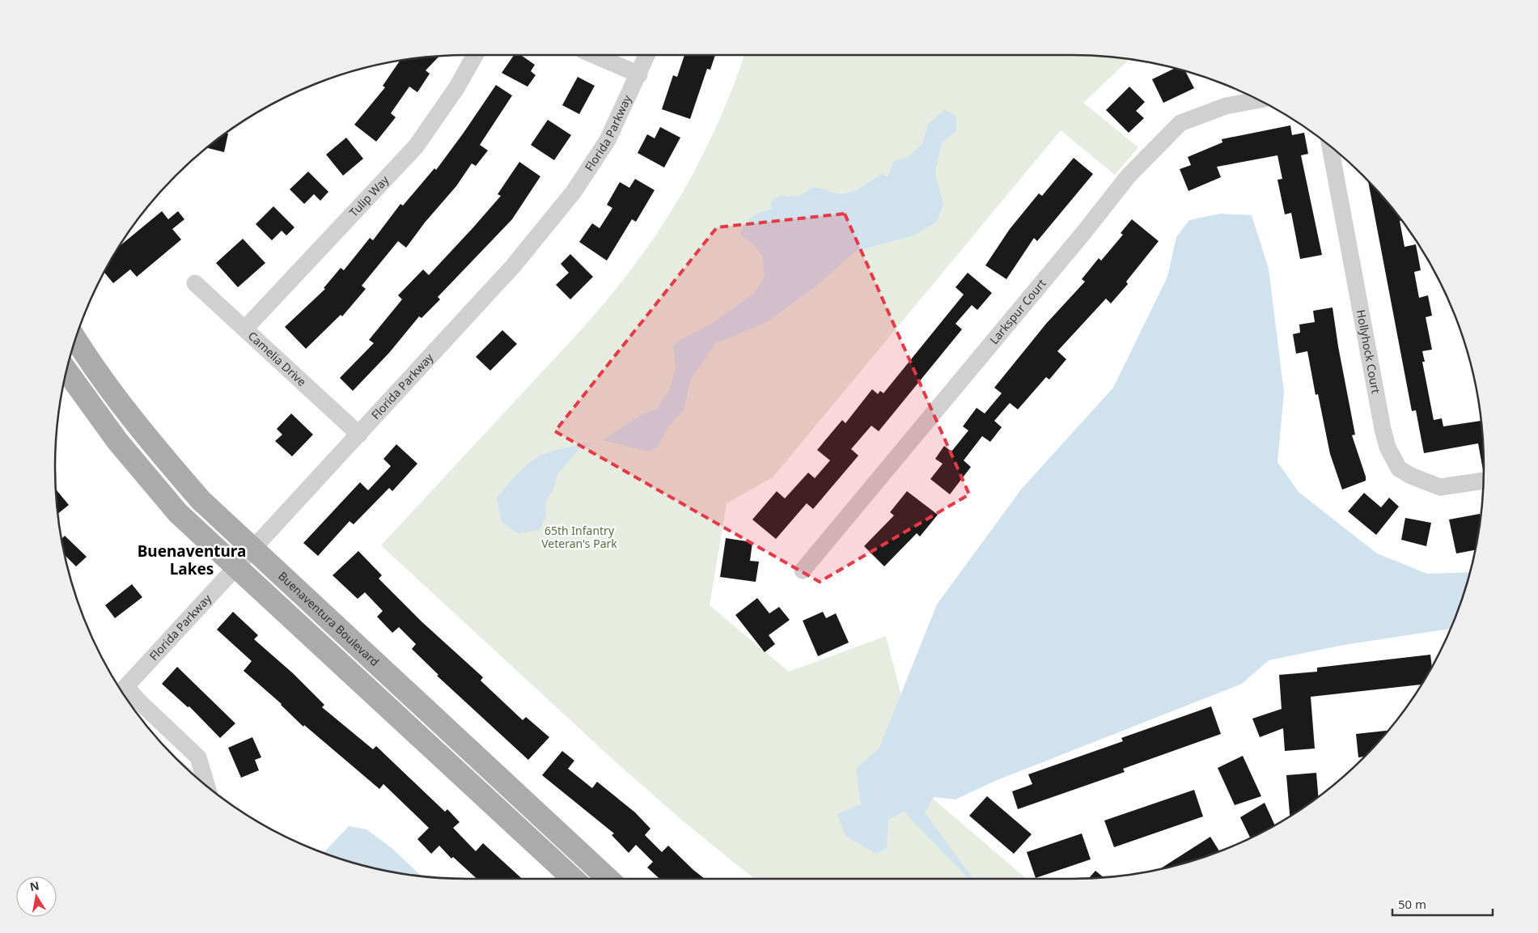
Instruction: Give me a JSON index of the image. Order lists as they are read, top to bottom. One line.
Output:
{"streets":{"main road":["Buenaventura Boulevard"],"street":["Florida Parkway","Tulip Way","Larkspur Court","Hollyhock Court","Camelia Drive"]},"crossings":[["Florida Parkway","Camelia Drive"],["Florida Parkway","Buenaventura Boulevard"],["Tulip Way","Camelia Drive"]],"districts":["Buenaventura Lakes"],"parks":["65th Infantry Veteran's Park"],"scale_bar":"50 m","north":"top"}
